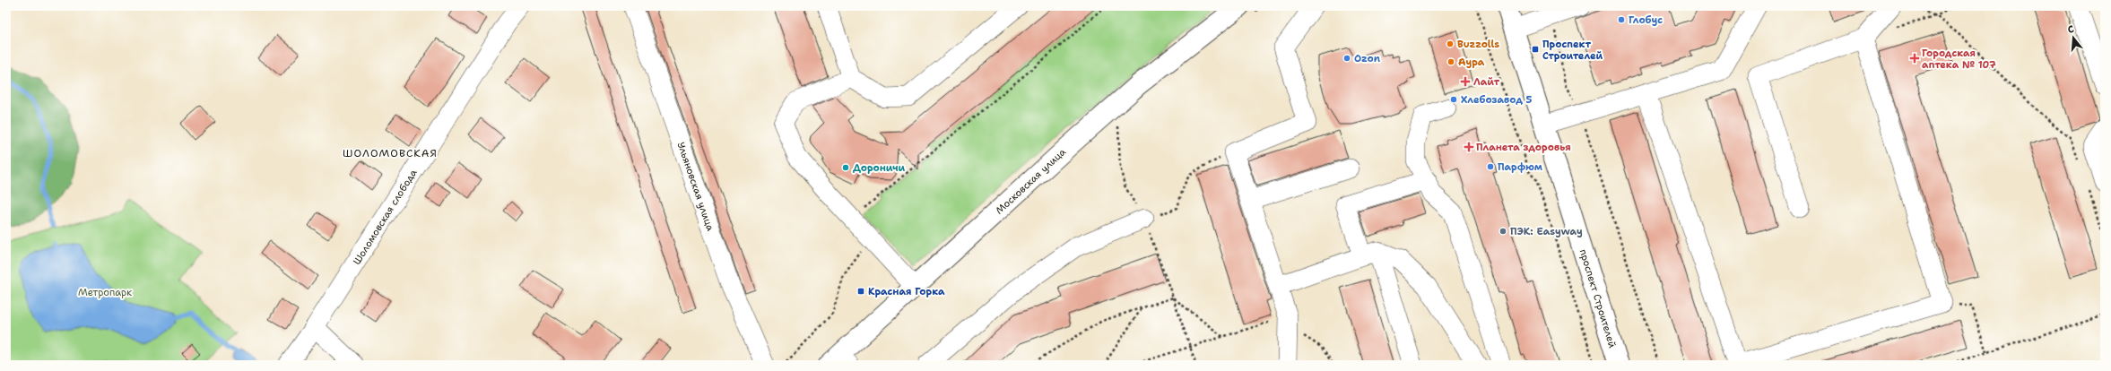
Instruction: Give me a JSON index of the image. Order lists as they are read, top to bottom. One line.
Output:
{"streets":{"main road":["Московская улица","проспект Строителей"],"street":["Ульяновская улица","Шоломовская слобода"]},"districts":["ШОЛОМОВСКАЯ"],"parks":["Метропарк"],"places":{"other":["Глобус","Buzzolls","Ozon","Аура","Хлебозавод 5","Парфюм","Дороничи","ПЭК: Easyway"],"transit":["Проспект Строителей","Красная Горка"],"health":["Городская аптека № 107","Лайт","Планета здоровья"]},"north":"top"}
